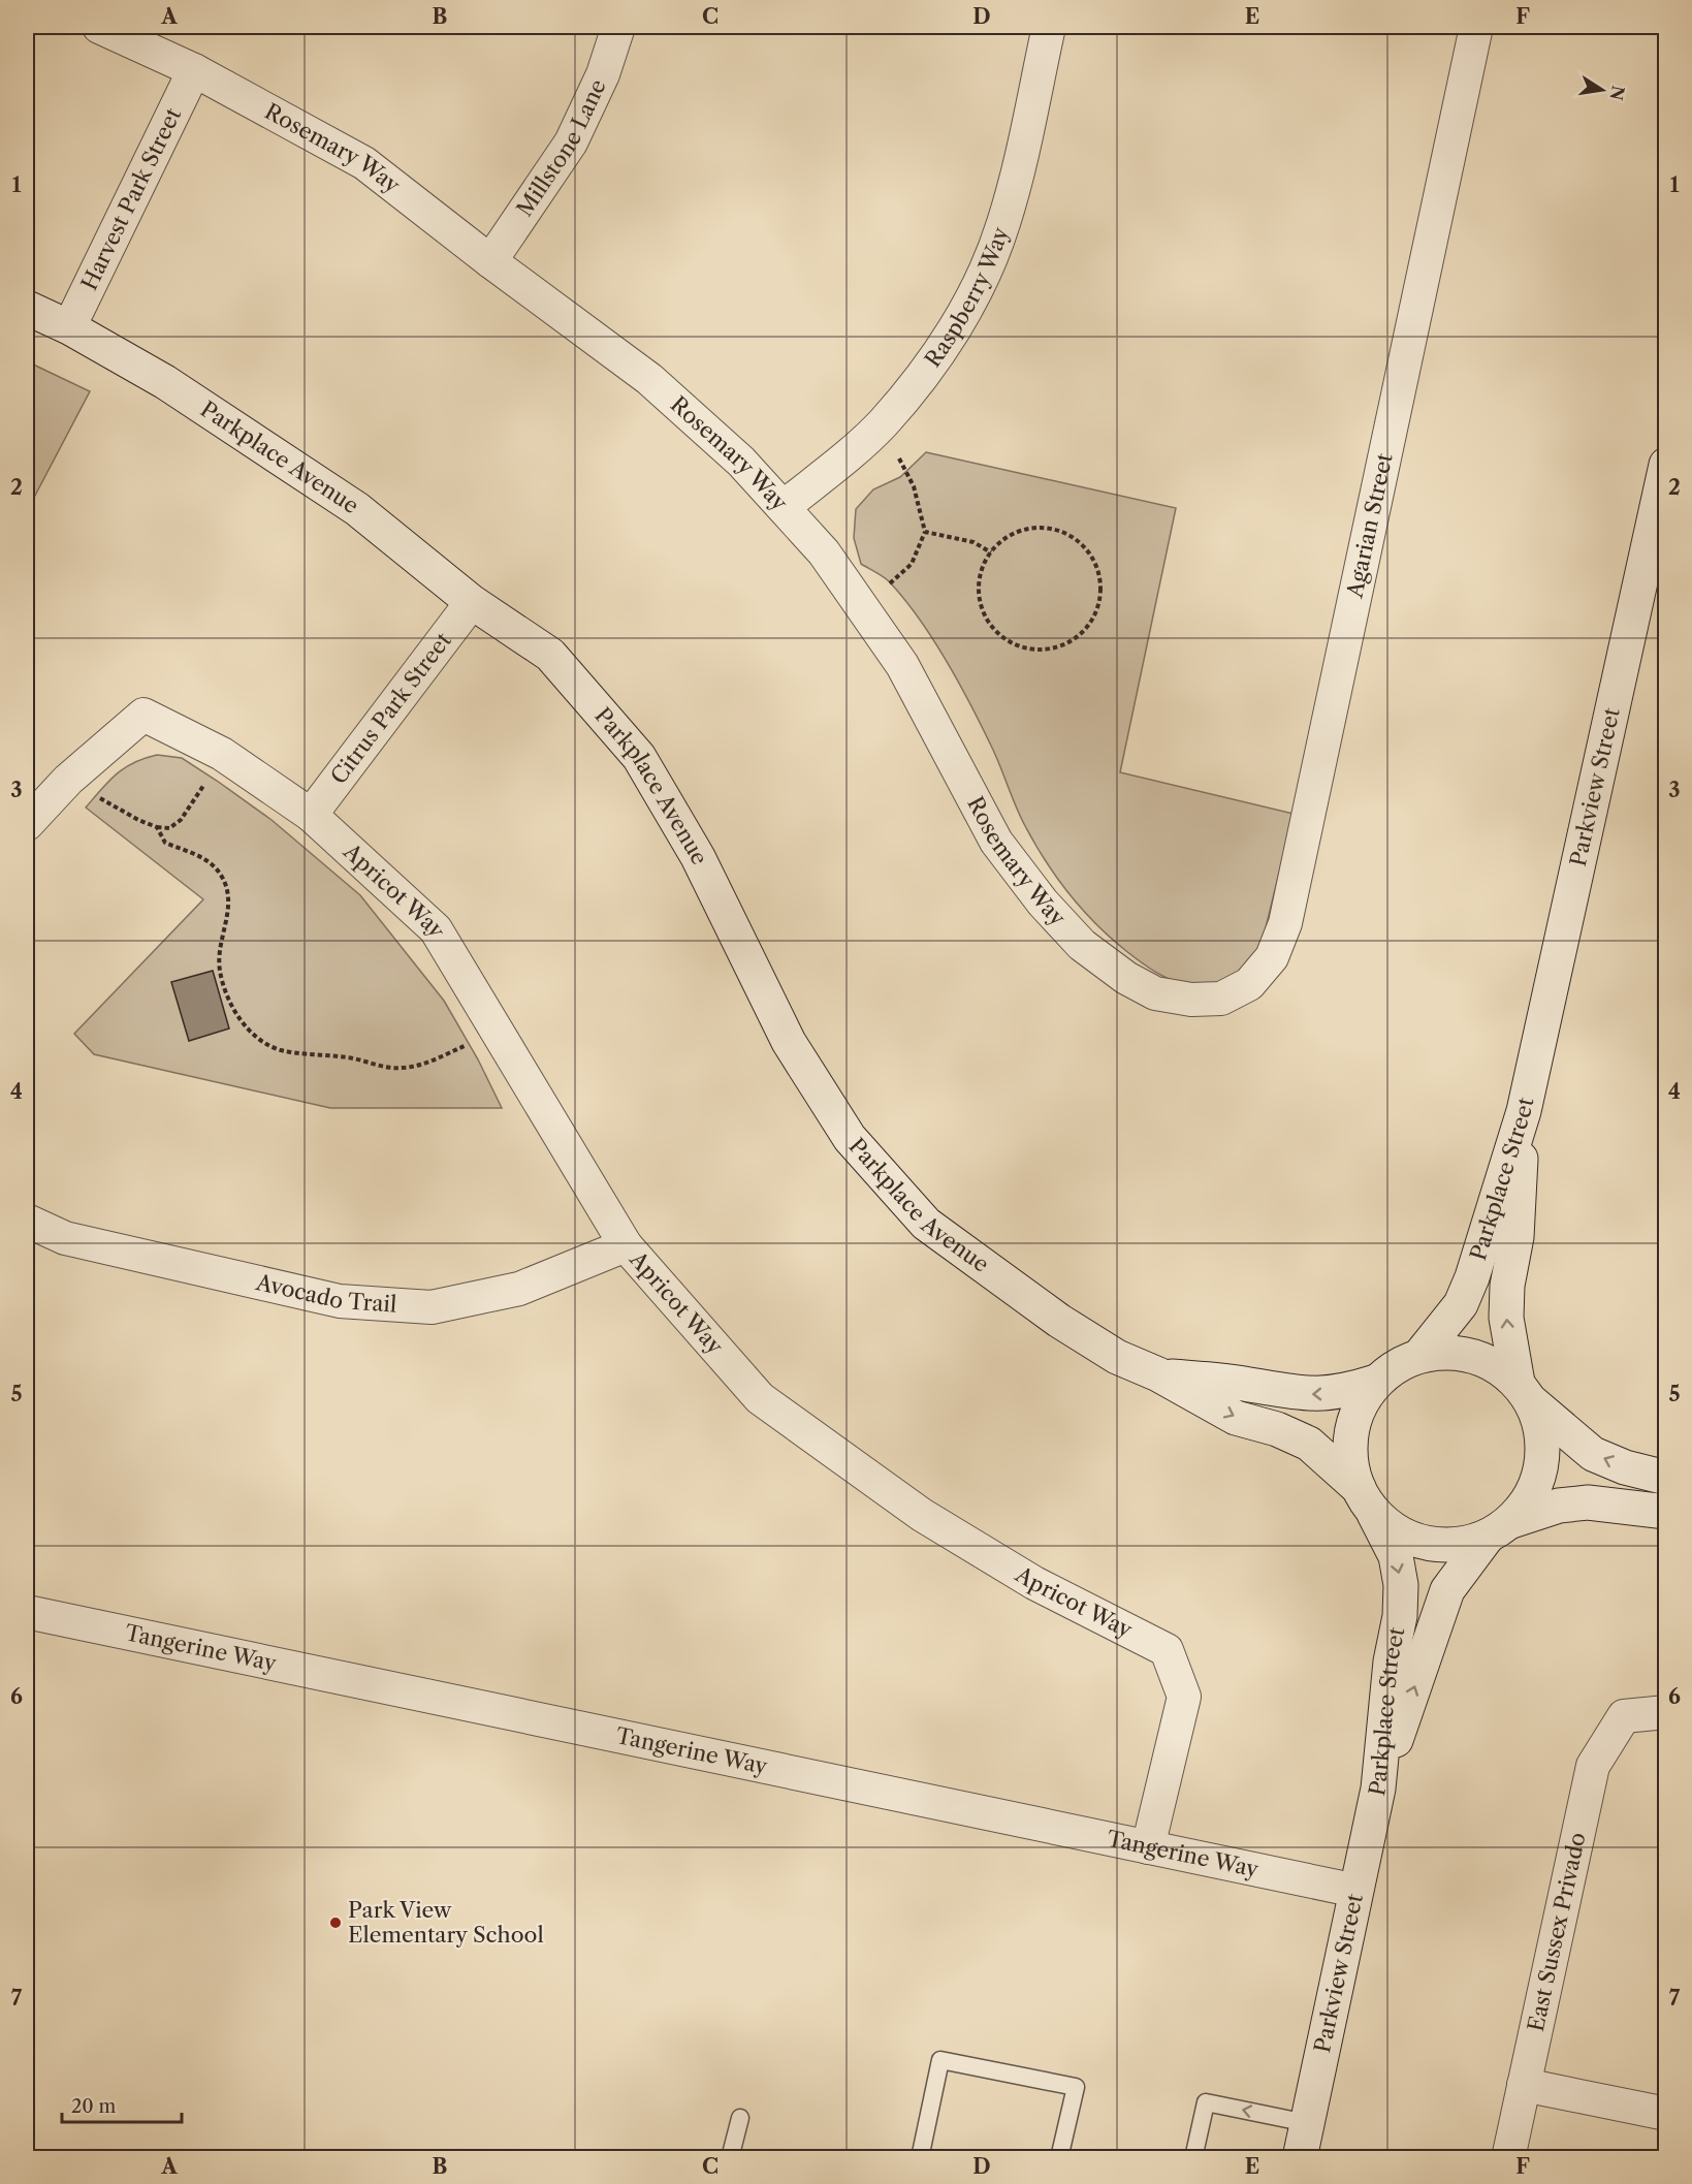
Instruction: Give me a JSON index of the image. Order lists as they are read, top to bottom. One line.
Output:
{"streets":{"street":["Millstone Lane","Rosemary Way","Harvest Park Street","Raspberry Way","Parkplace Avenue","Agarian Street","Citrus Park Street","Parkview Street","Apricot Way","Parkplace Street","Avocado Trail","Tangerine Way","East Sussex Privado"]},"crossings":[["Millstone Lane","Rosemary Way"],["Rosemary Way","Harvest Park Street"],["Rosemary Way","Raspberry Way"],["Rosemary Way","Agarian Street"],["Harvest Park Street","Parkplace Avenue"],["Parkplace Avenue","Citrus Park Street"],["Parkplace Avenue","Parkplace Street"],["Citrus Park Street","Apricot Way"],["Parkview Street","Parkplace Street"],["Parkview Street","Tangerine Way"],["Apricot Way","Avocado Trail"],["Apricot Way","Tangerine Way"]],"places":["Park View Elementary School"],"scale_bar":"20 m","north":"right","grid":{"columns":["A","B","C","D","E","F"],"rows":["1","2","3","4","5","6","7"]}}
